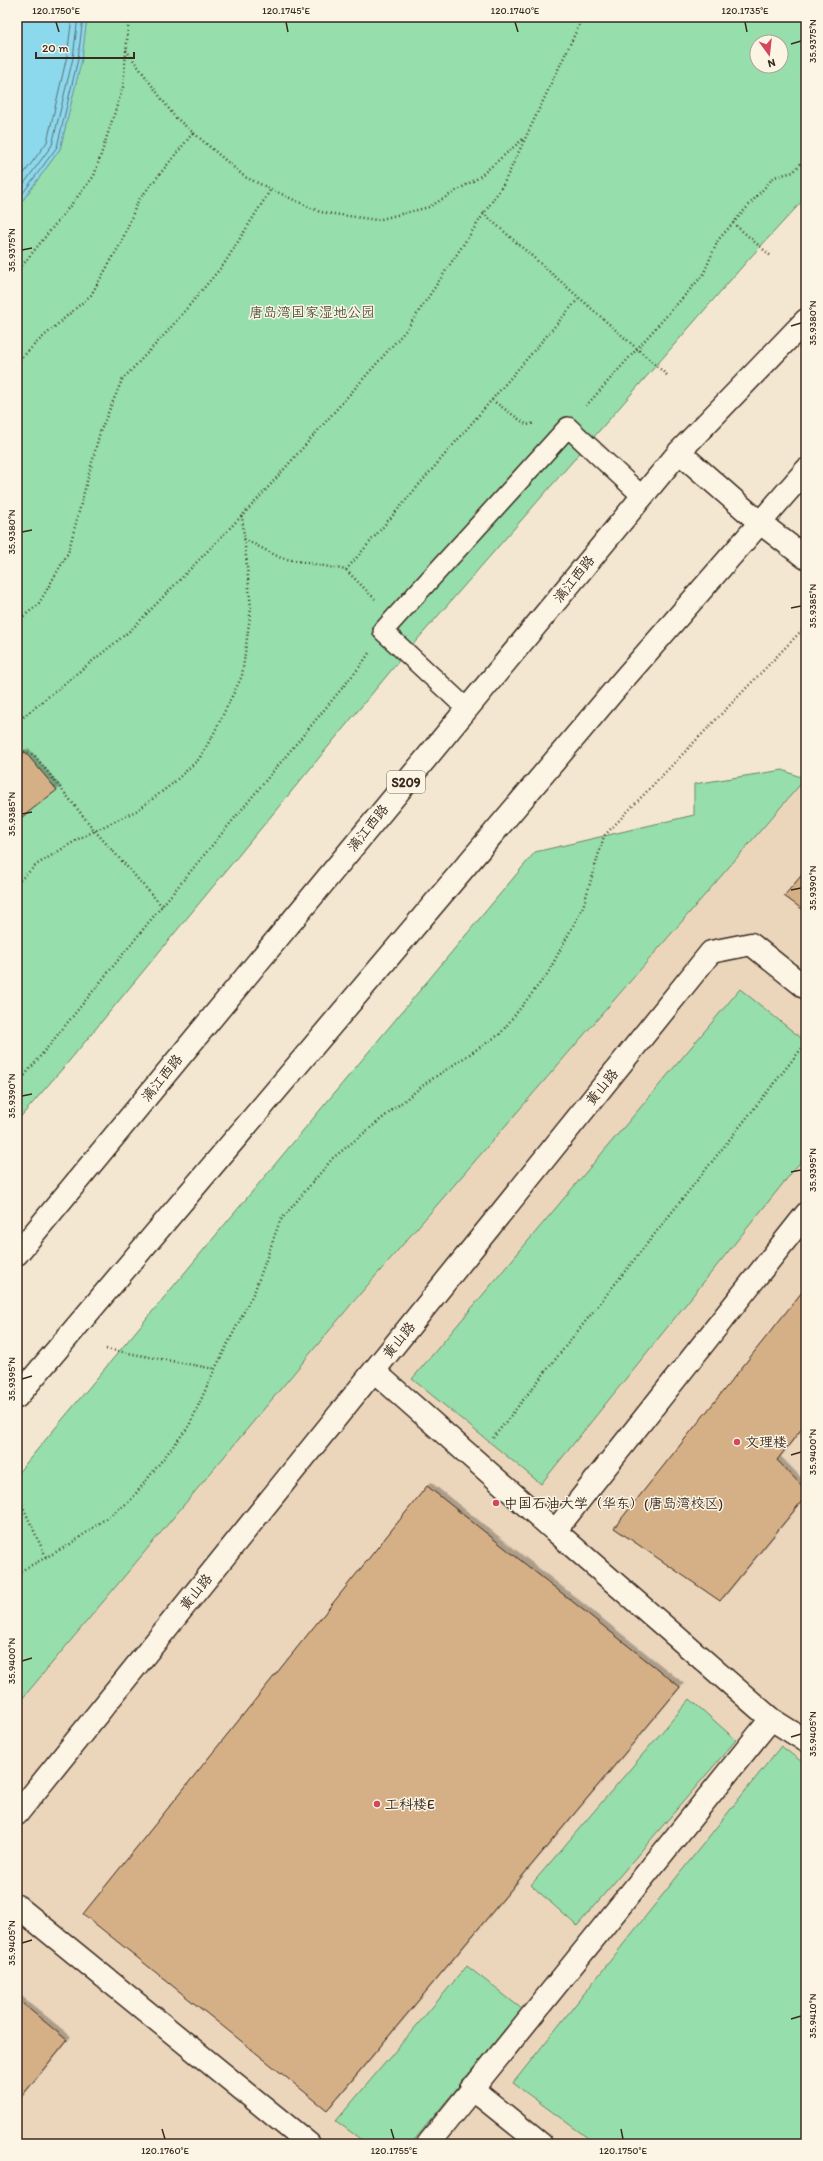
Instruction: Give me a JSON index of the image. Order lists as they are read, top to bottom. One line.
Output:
{"streets":{"street":["漓江西路","S209","黄山路"]},"parks":["唐岛湾国家湿地公园"],"places":["文理楼","中国石油大学（华东）(唐岛湾校区)","工科楼E"],"scale_bar":"20 m","north":"bottom","coordinates":["120.1750°E","120.1745°E","120.1740°E","120.1735°E","35.9375°N","35.9380°N","35.9385°N","35.9390°N","35.9395°N","35.9400°N","35.9405°N","35.9410°N","120.1760°E","120.1755°E"]}
